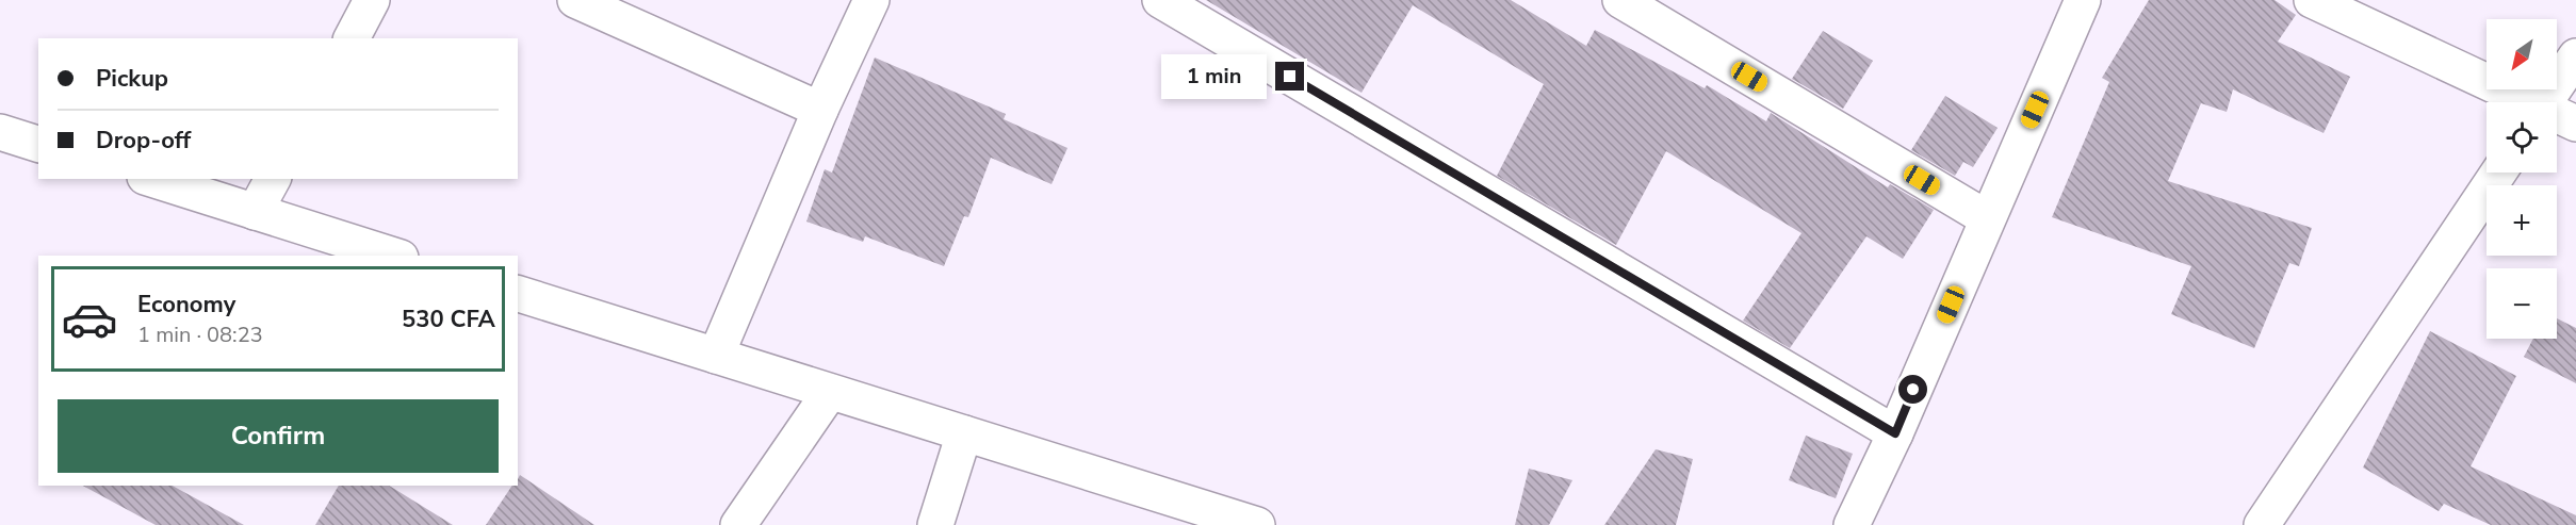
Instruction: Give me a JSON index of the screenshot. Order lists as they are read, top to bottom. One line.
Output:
{"north":"bottom left","page":{"map_buttons":["+","−"],"banner":["Pickup","Drop-off"],"bubble":"1 min","list":[{"name":"Economy","note":"1 min · 08:23","value":"530 CFA"}],"buttons":"Confirm"}}
